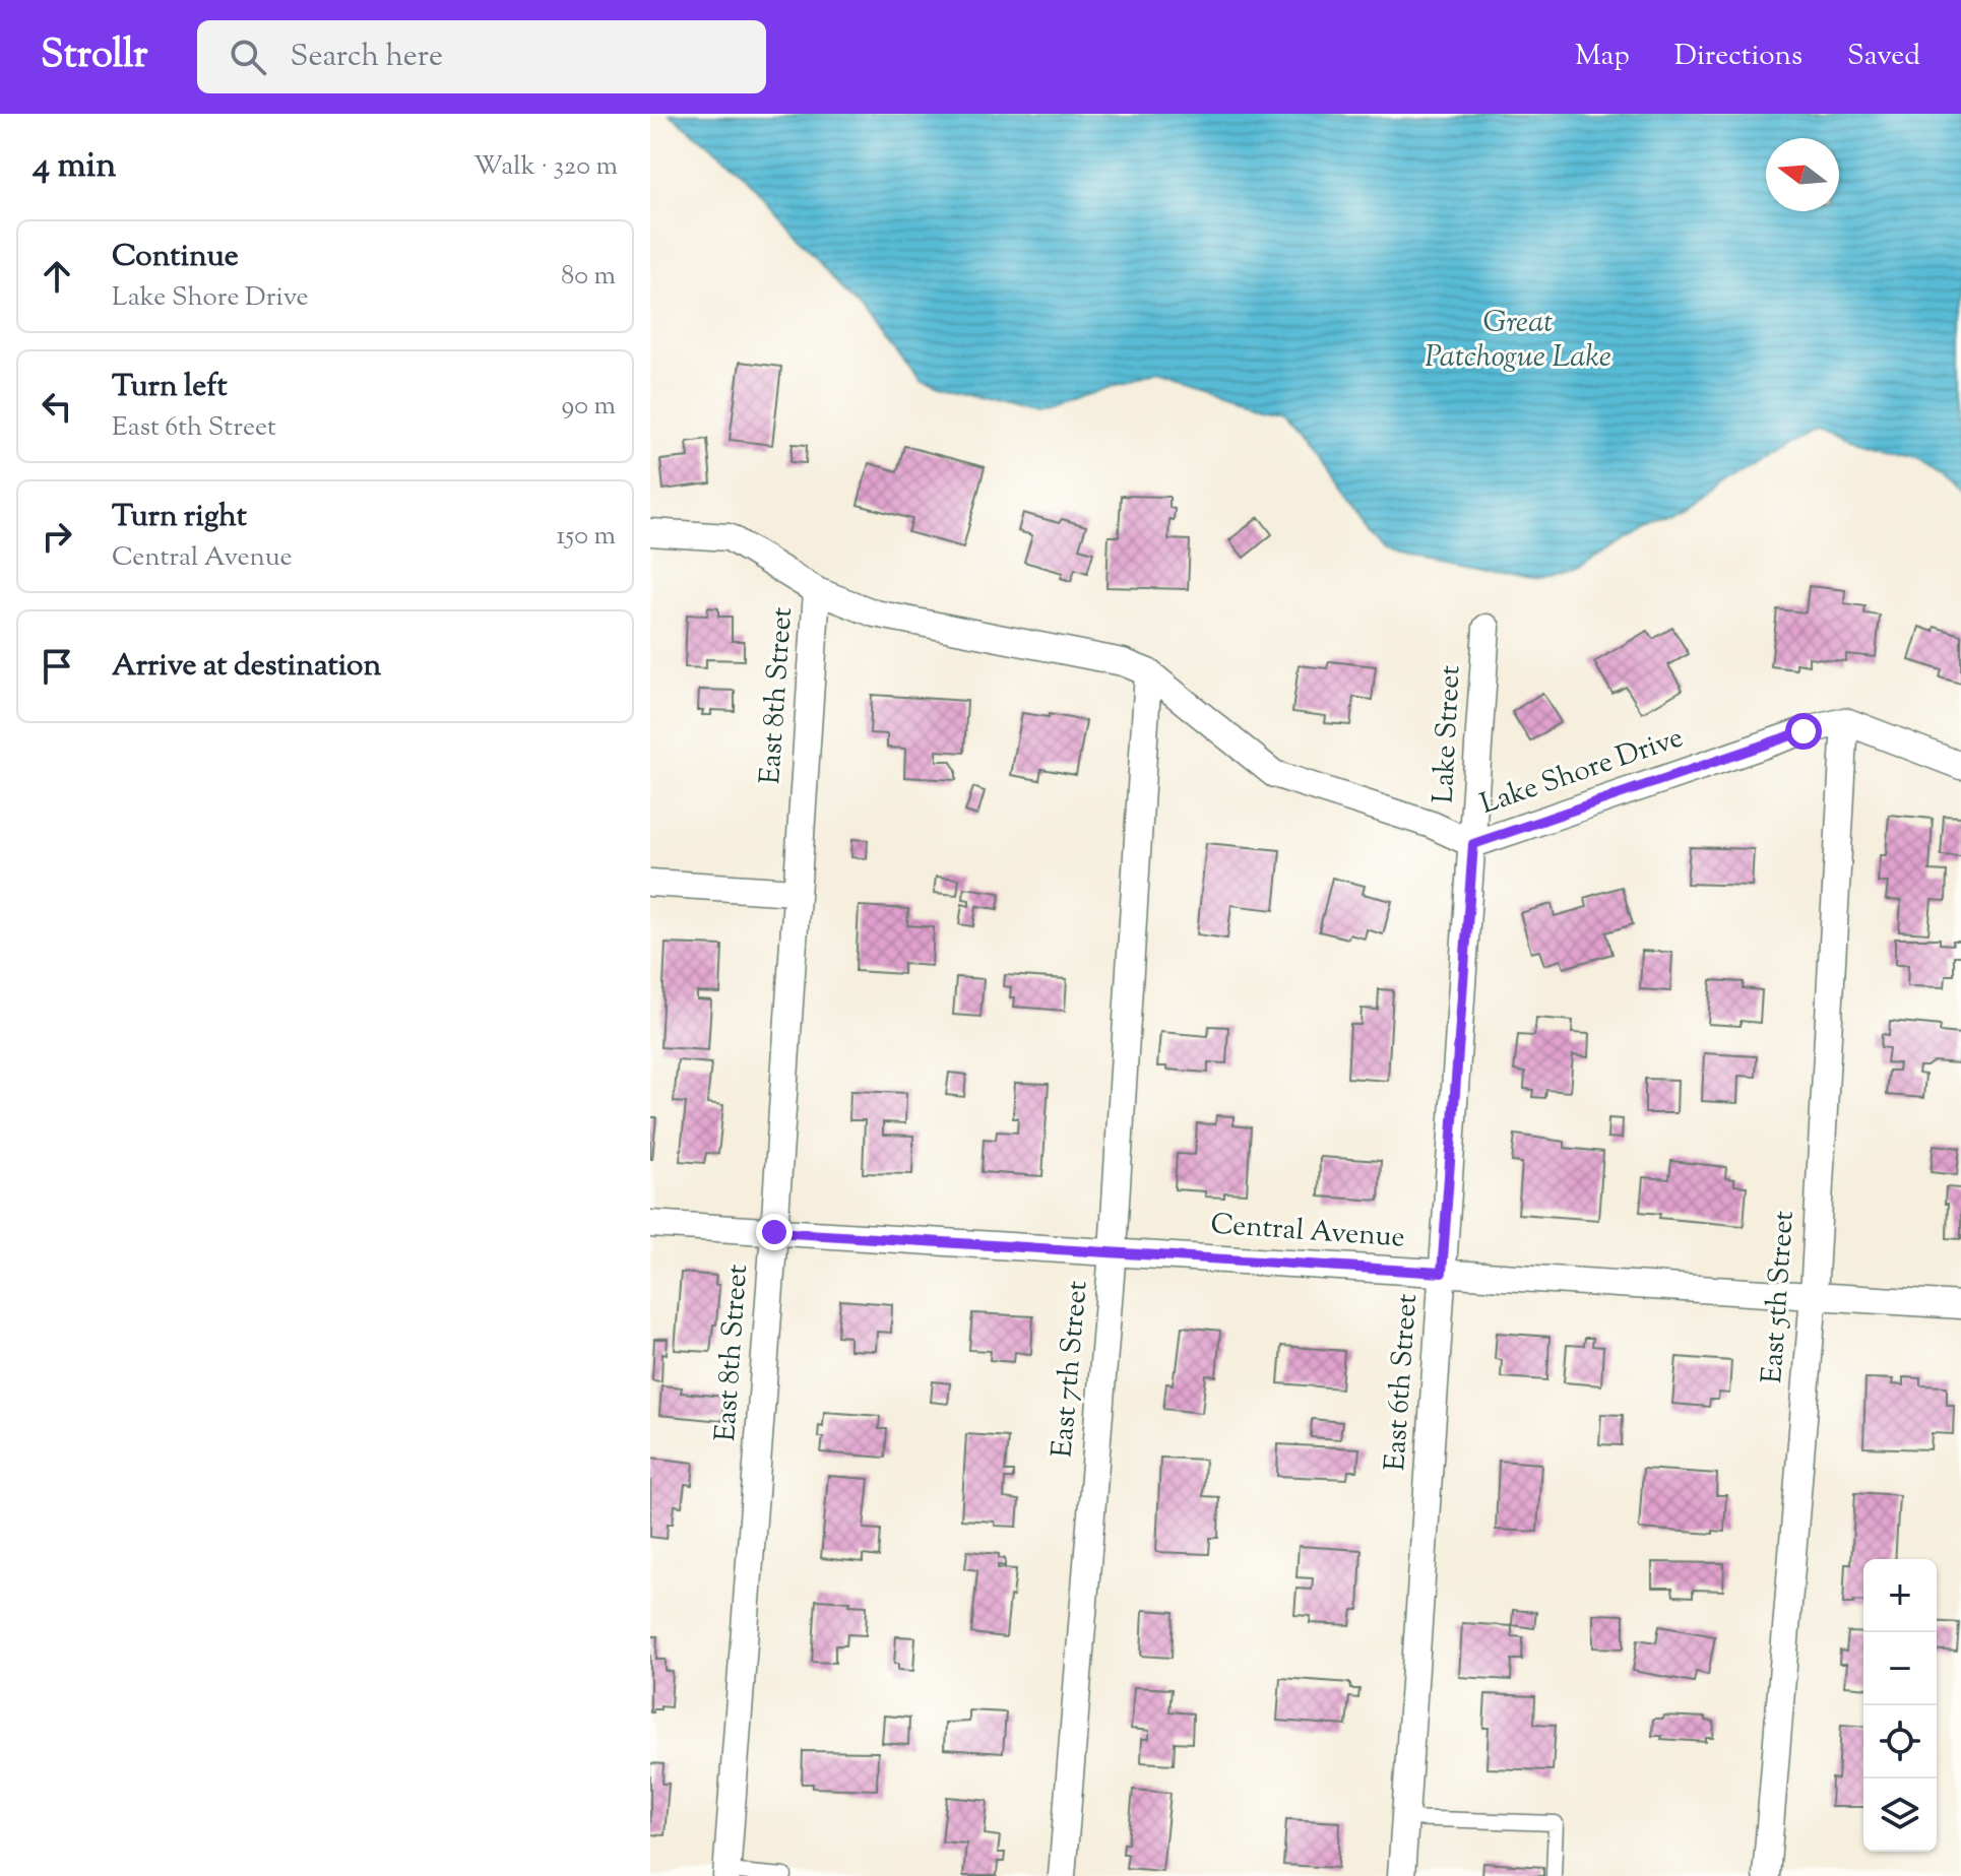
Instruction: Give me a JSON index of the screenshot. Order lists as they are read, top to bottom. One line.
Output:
{"streets":{"street":["East 8th Street","Lake Street","Lake Shore Drive","Central Avenue","East 5th Street","East 7th Street","East 6th Street"]},"crossings":[["East 8th Street","Lake Shore Drive"],["East 8th Street","Central Avenue"],["Lake Street","Lake Shore Drive"],["Lake Street","East 6th Street"],["Lake Shore Drive","East 5th Street"],["Lake Shore Drive","East 7th Street"],["Lake Shore Drive","East 6th Street"],["Central Avenue","East 5th Street"],["Central Avenue","East 7th Street"],["Central Avenue","East 6th Street"]],"water":["Great Patchogue Lake"],"north":"left","page":{"header":"Strollr","search":"Search here","nav":["Map","Directions","Saved"],"heading":["4 min","Walk · 320 m"],"list":[["Continue","Lake Shore Drive","80 m"],["Turn left","East 6th Street","90 m"],["Turn right","Central Avenue","150 m"],"Arrive at destination"],"map_buttons":["+","−"]}}
